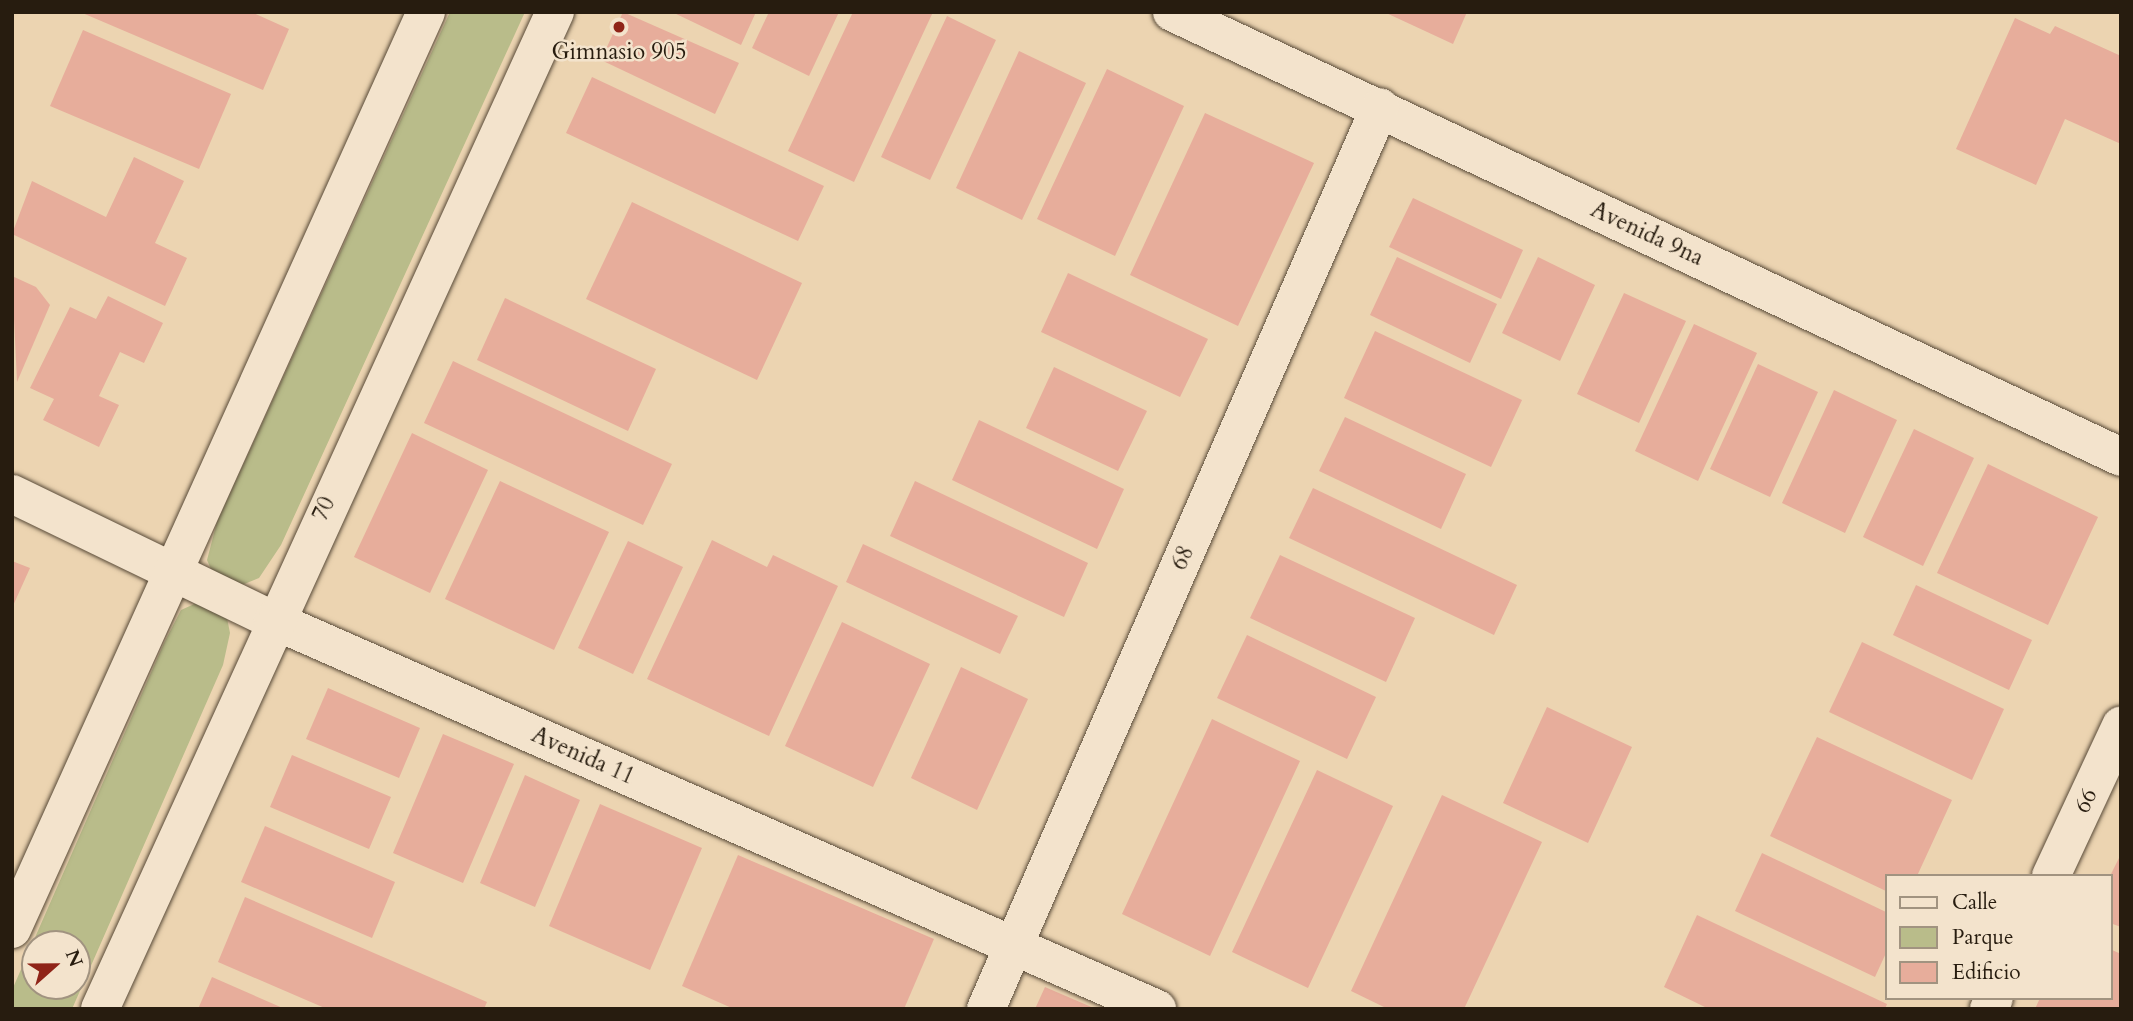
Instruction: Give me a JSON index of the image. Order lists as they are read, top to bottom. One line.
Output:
{"streets":{"street":["Avenida 9na","70","68","Avenida 11","66"]},"crossings":[["Avenida 9na","68"],["70","Avenida 11"],["68","Avenida 11"]],"places":["Gimnasio 905"],"legend":["Calle","Parque","Edificio"],"north":"right"}
